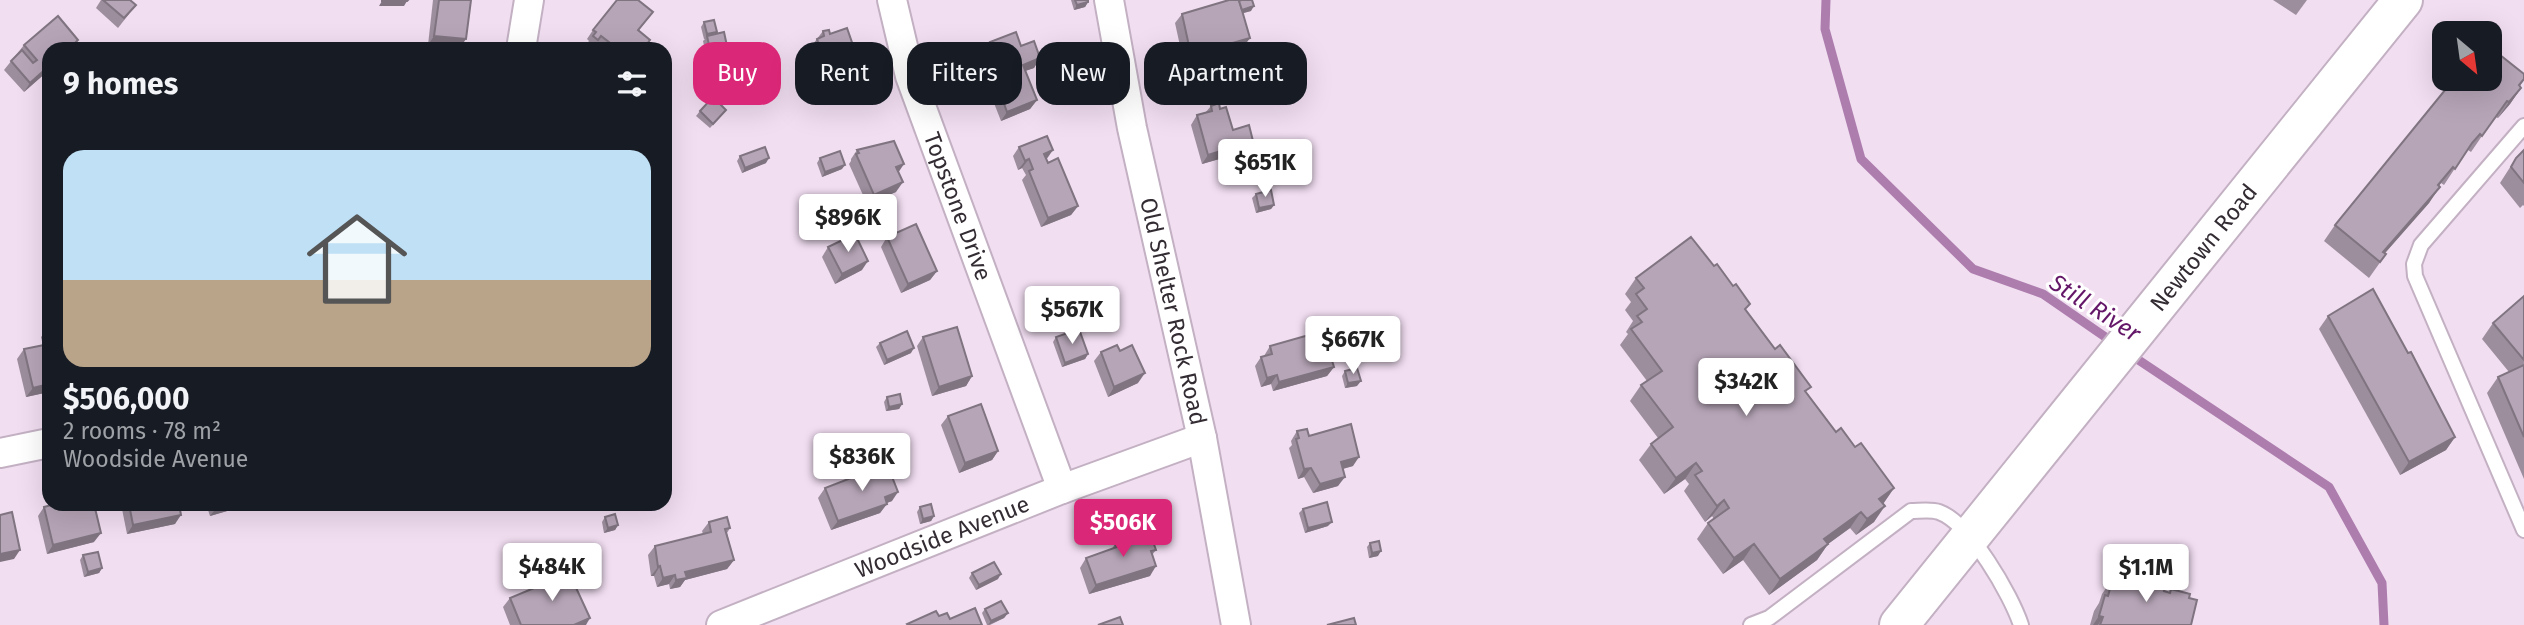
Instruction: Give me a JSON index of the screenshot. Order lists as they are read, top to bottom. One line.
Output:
{"streets":{"main road":["Newtown Road"],"street":["Topstone Drive","Old Shelter Rock Road","Woodside Avenue"]},"crossings":[["Topstone Drive","Woodside Avenue"],["Old Shelter Rock Road","Woodside Avenue"]],"water":["Still River"],"north":"bottom right","page":{"chip":["Buy","Rent","Filters","New","Apartment"],"heading":"9 homes","list":[{"name":"$506,000","note":"2 rooms · 78 m² · Woodside Avenue"}],"price":["$651K","$896K","$567K","$667K","$342K","$836K","$506K","$484K","$1.1M"]}}
